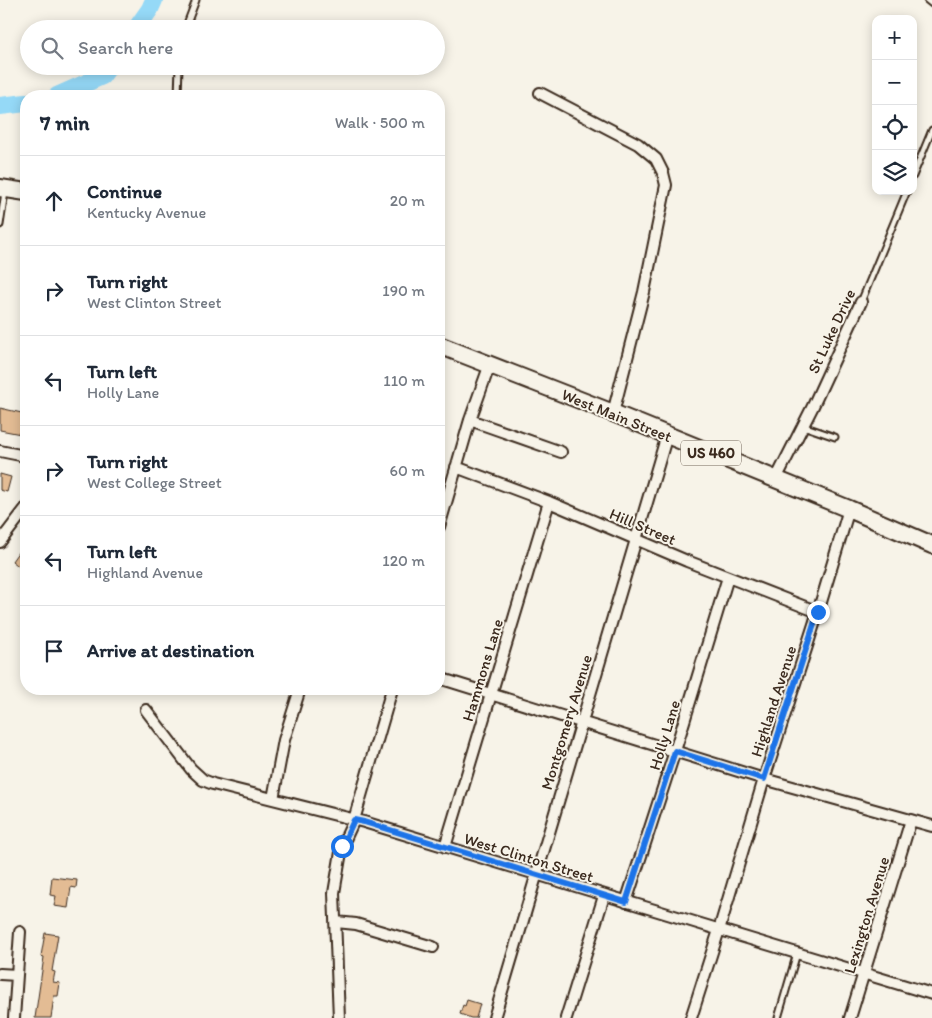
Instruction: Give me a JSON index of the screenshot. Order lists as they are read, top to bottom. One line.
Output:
{"streets":{"main road":["West Main Street","US 460"],"street":["St Luke Drive","Hill Street","Hammons Lane","Highland Avenue","Montgomery Avenue","Holly Lane","West Clinton Street","Lexington Avenue"]},"crossings":[["St Luke Drive","West Main Street"],["West Main Street","Highland Avenue"],["West Main Street","Montgomery Avenue"],["Hill Street","Hammons Lane"],["Hill Street","Highland Avenue"],["Hill Street","Montgomery Avenue"],["Hill Street","Holly Lane"],["Hammons Lane","West Clinton Street"],["Highland Avenue","West Clinton Street"],["Montgomery Avenue","West Clinton Street"],["Holly Lane","West Clinton Street"],["West Clinton Street","Lexington Avenue"]],"page":{"map_buttons":["+","−"],"search":"Search here","heading":["7 min","Walk · 500 m"],"list":[["Continue","Kentucky Avenue","20 m"],["Turn right","West Clinton Street","190 m"],["Turn left","Holly Lane","110 m"],["Turn right","West College Street","60 m"],["Turn left","Highland Avenue","120 m"],"Arrive at destination"]}}
